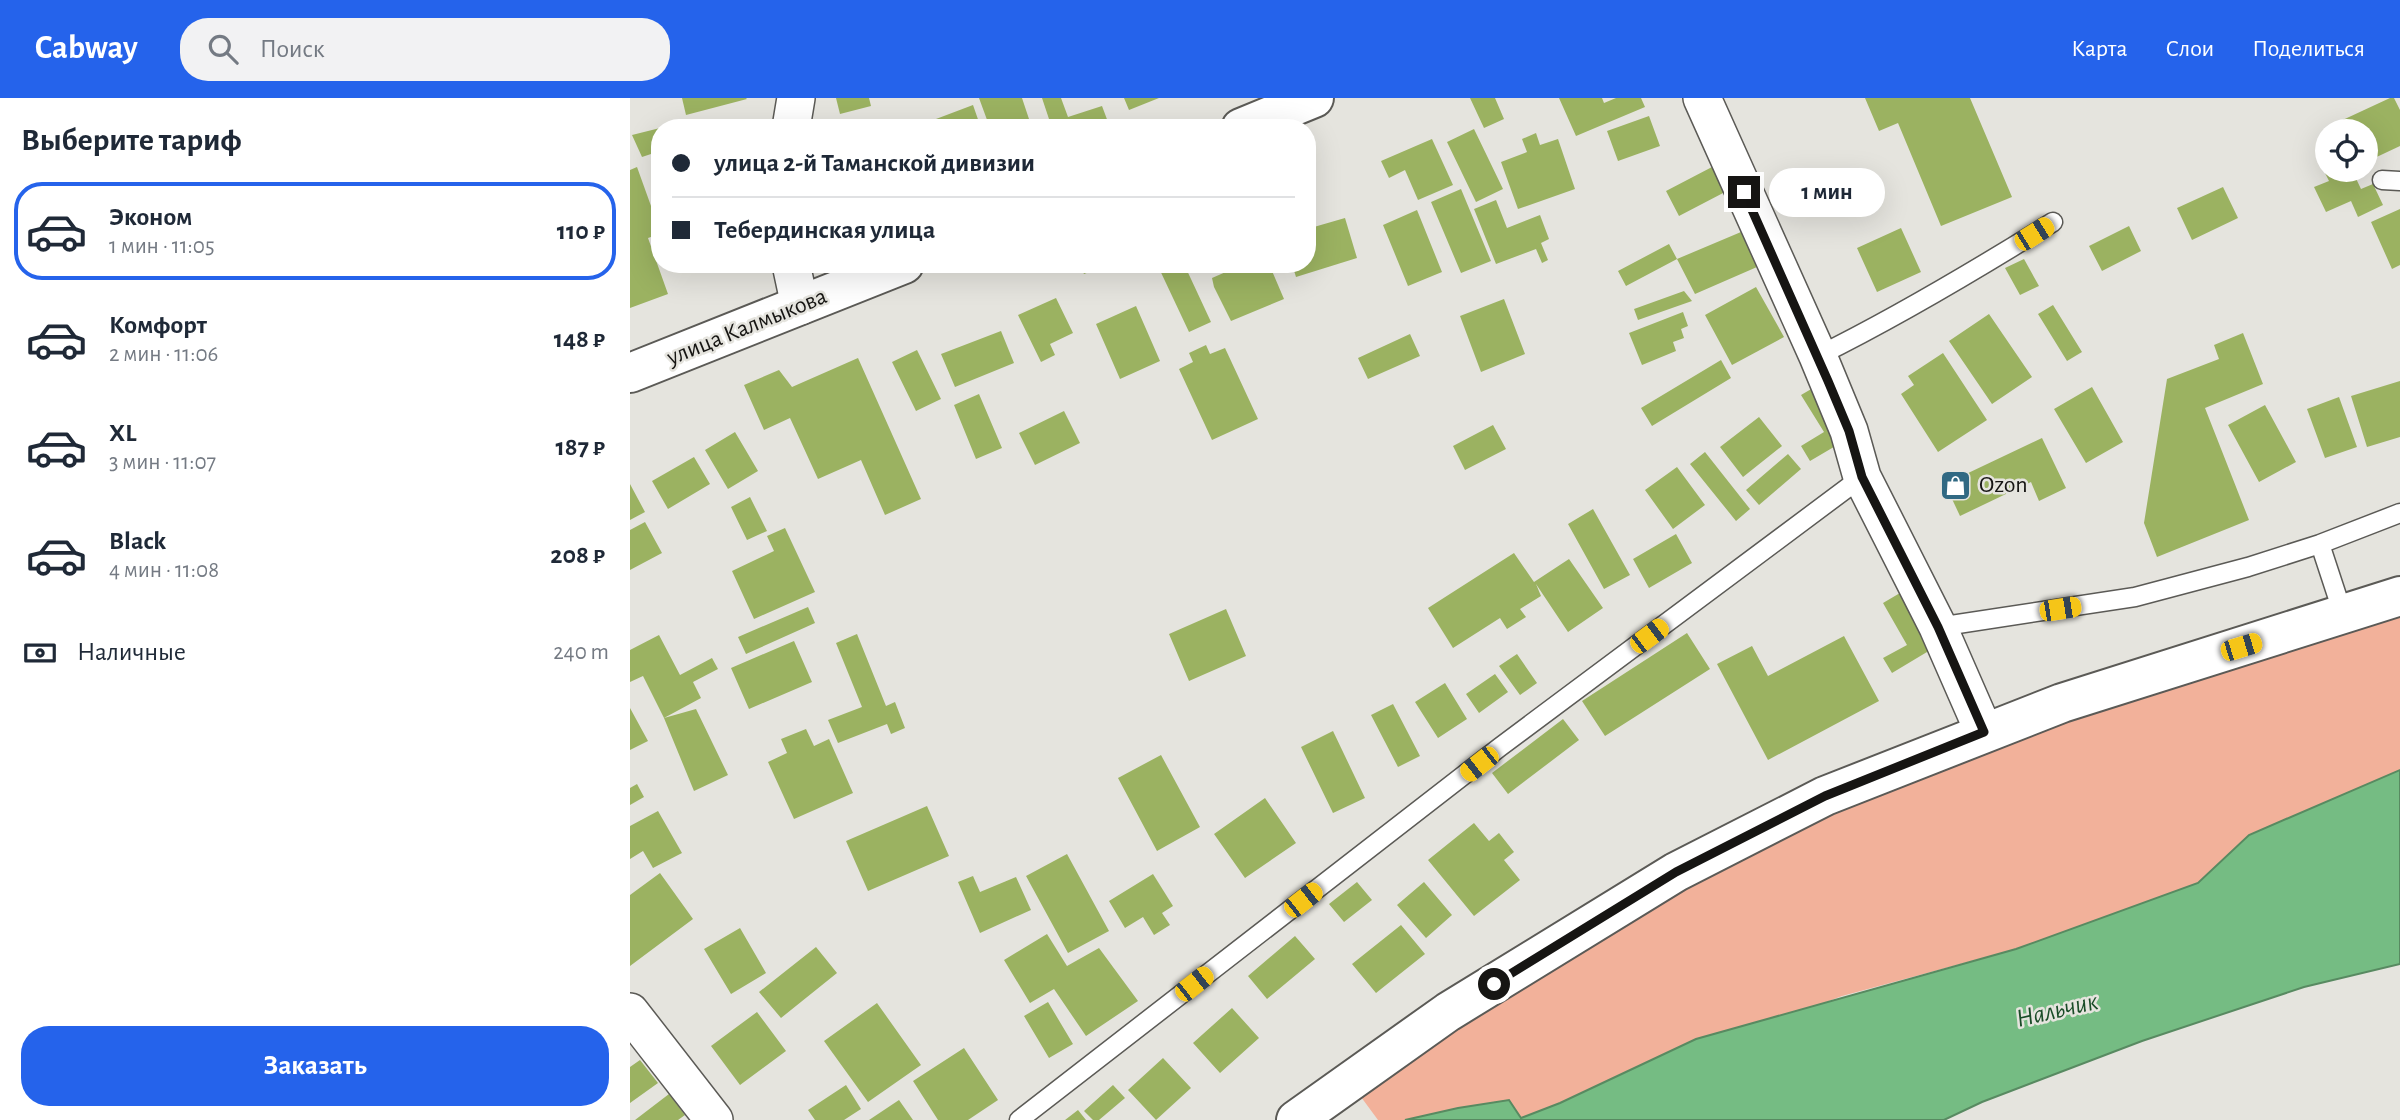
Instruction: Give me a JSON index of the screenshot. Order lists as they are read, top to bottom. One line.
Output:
{"streets":{"main road":["улица Калмыкова"]},"water":["Нальчик"],"places":{"shop":["Ozon"]},"page":{"header":"Cabway","search":"Поиск","nav":["Карта","Слои","Поделиться"],"heading":"Выберите тариф","banner":["улица 2-й Таманской дивизии","Тебердинская улица"],"bubble":"1 мин","list":[{"name":"Эконом","note":"1 мин · 11:05","value":"110 ₽"},{"name":"Комфорт","note":"2 мин · 11:06","value":"148 ₽"},{"name":"XL","note":"3 мин · 11:07","value":"187 ₽"},{"name":"Black","note":"4 мин · 11:08","value":"208 ₽"}],"pay":["Наличные","240 m"],"buttons":"Заказать"}}
